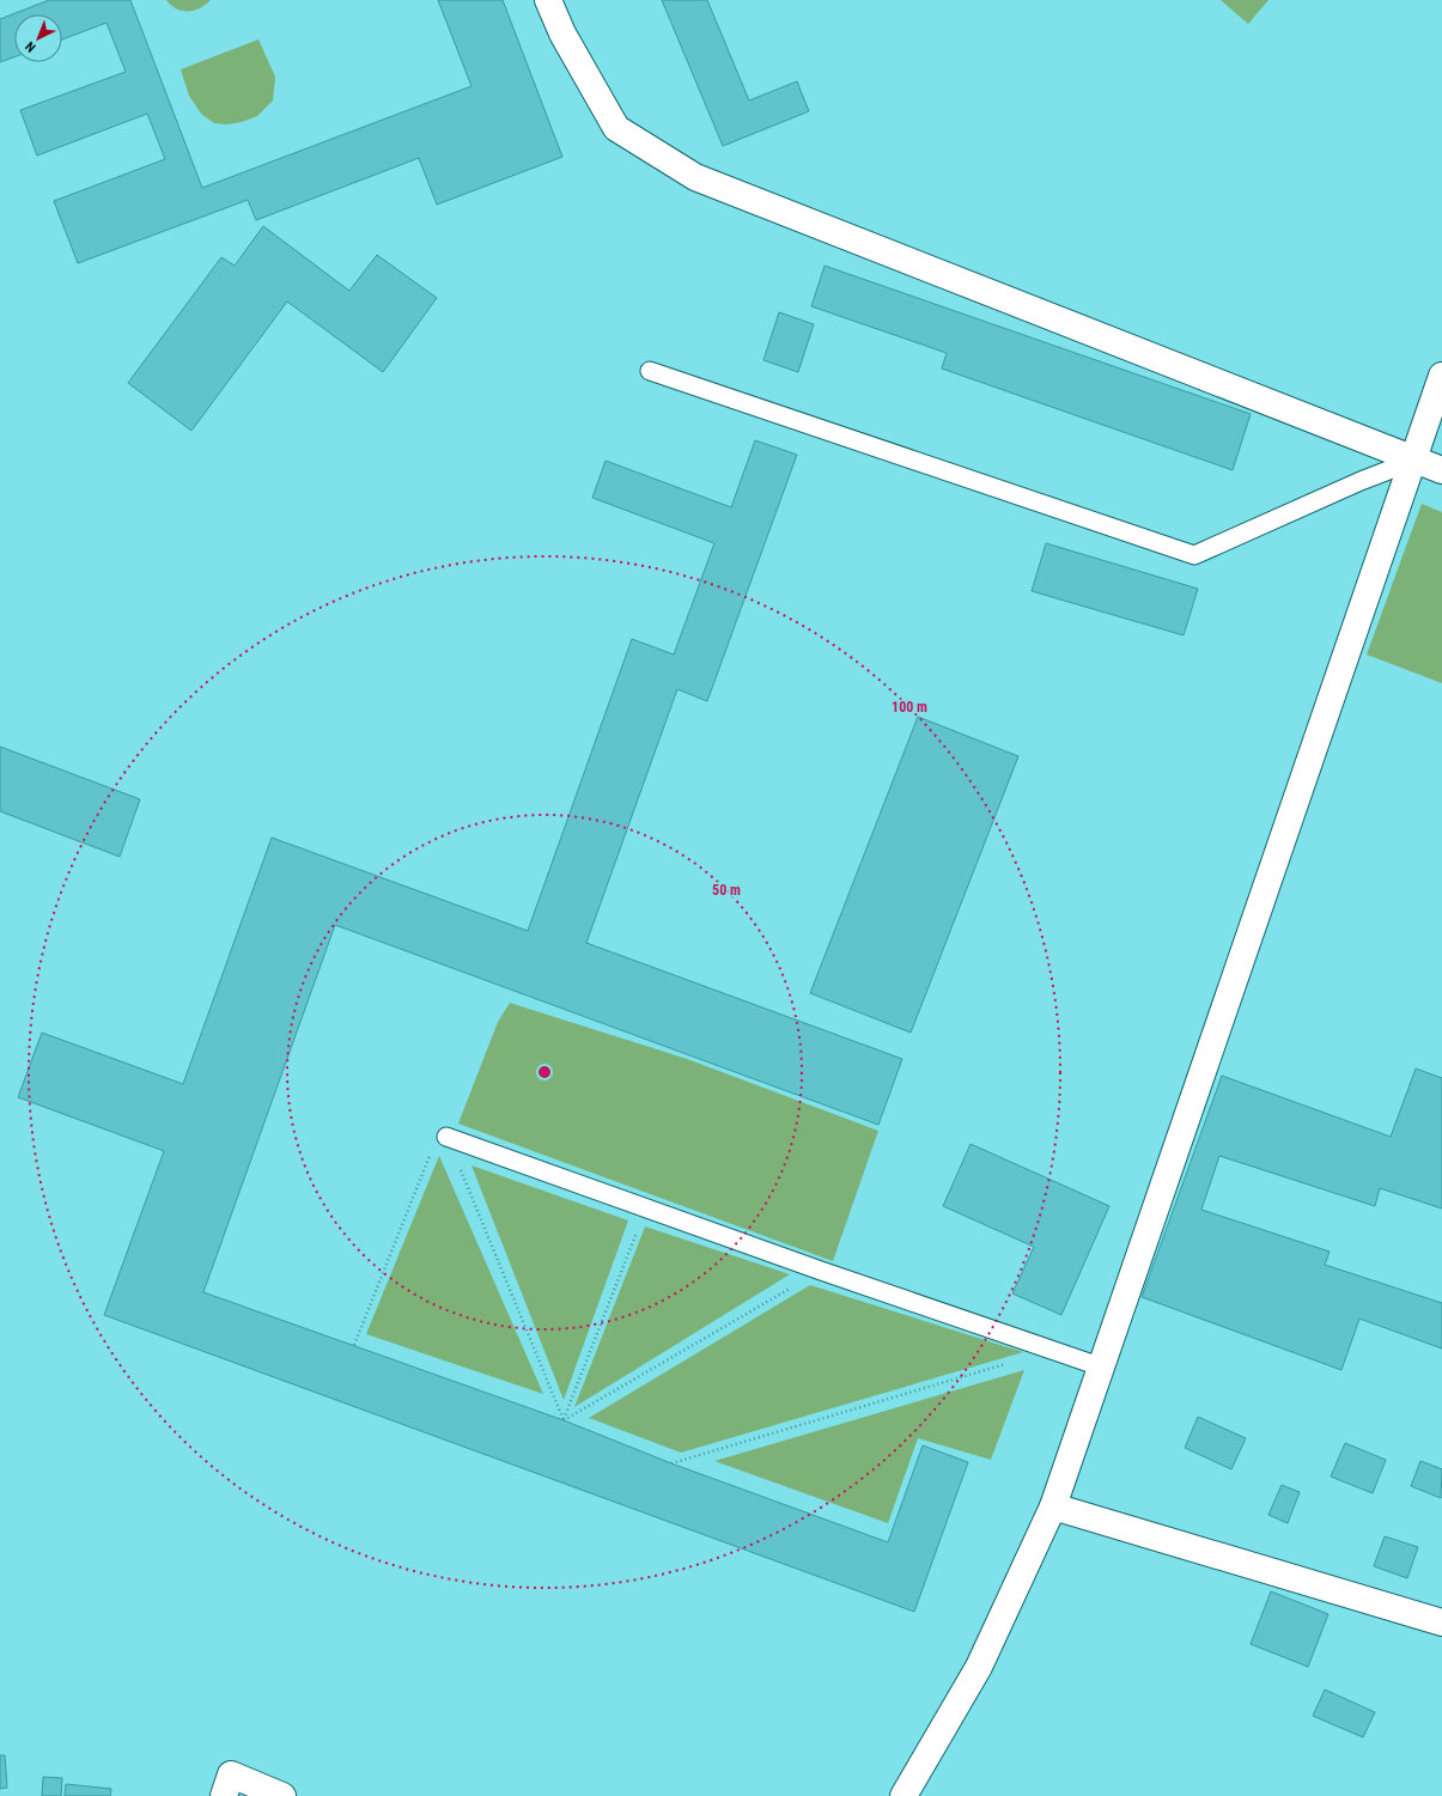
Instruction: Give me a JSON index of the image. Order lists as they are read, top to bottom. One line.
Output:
{"north":"bottom left","rings":["100 m","50 m"]}
